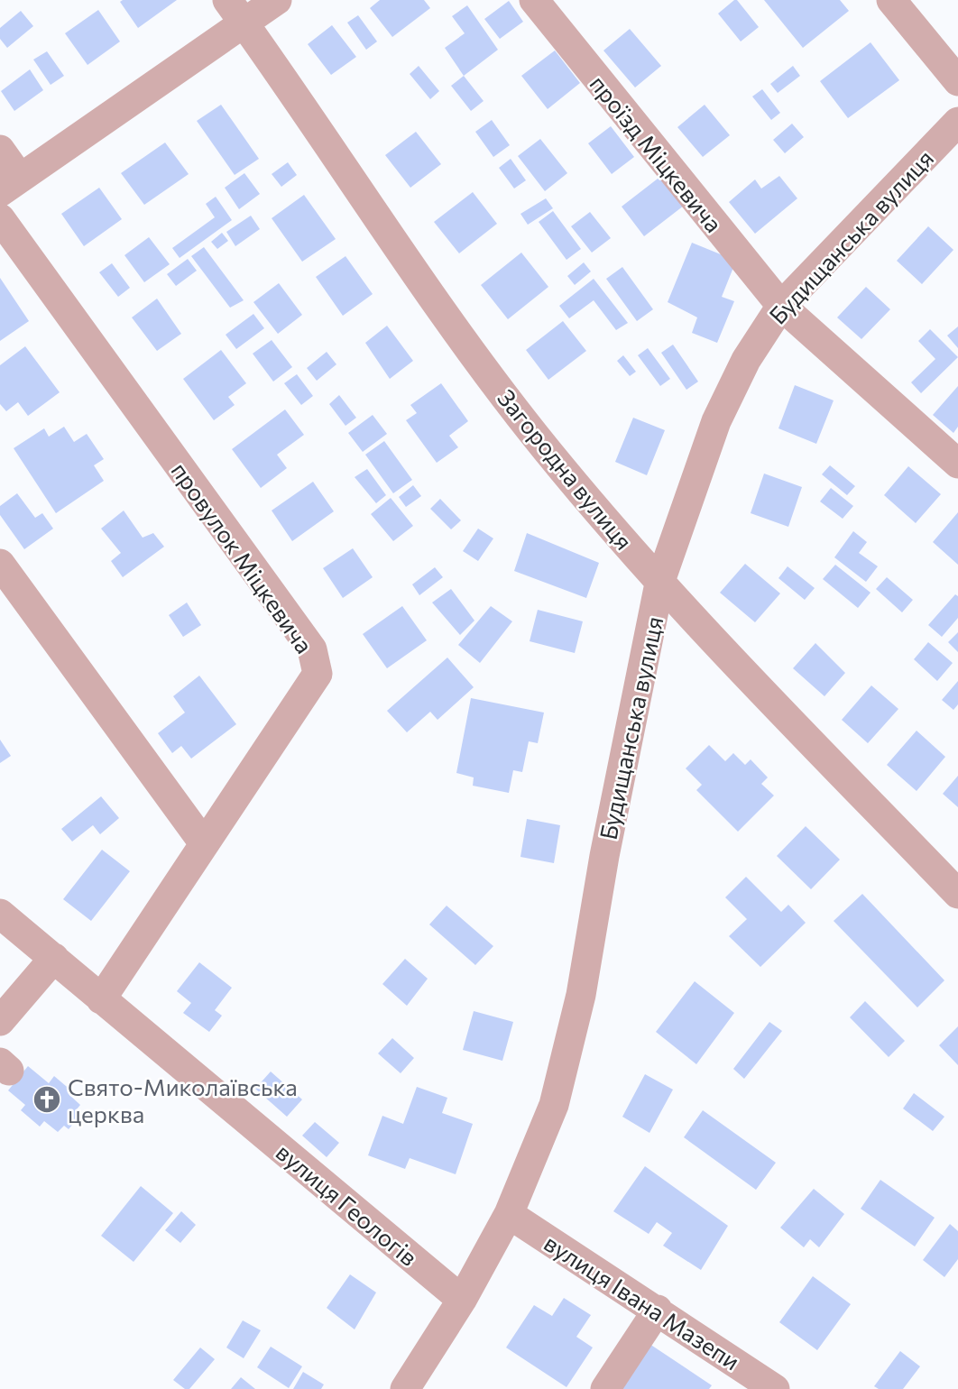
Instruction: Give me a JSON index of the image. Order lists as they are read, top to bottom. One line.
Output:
{"streets":{"street":["проїзд Міцкевича","Будищанська вулиця","Загородна вулиця","провулок Міцкевича","вулиця Геологів","вулиця Івана Мазепи"]},"crossings":[["проїзд Міцкевича","Будищанська вулиця"],["Будищанська вулиця","Загородна вулиця"],["Будищанська вулиця","вулиця Геологів"],["Будищанська вулиця","вулиця Івана Мазепи"],["провулок Міцкевича","вулиця Геологів"]],"places":{"church":["Свято-Миколаївська церква"]}}
